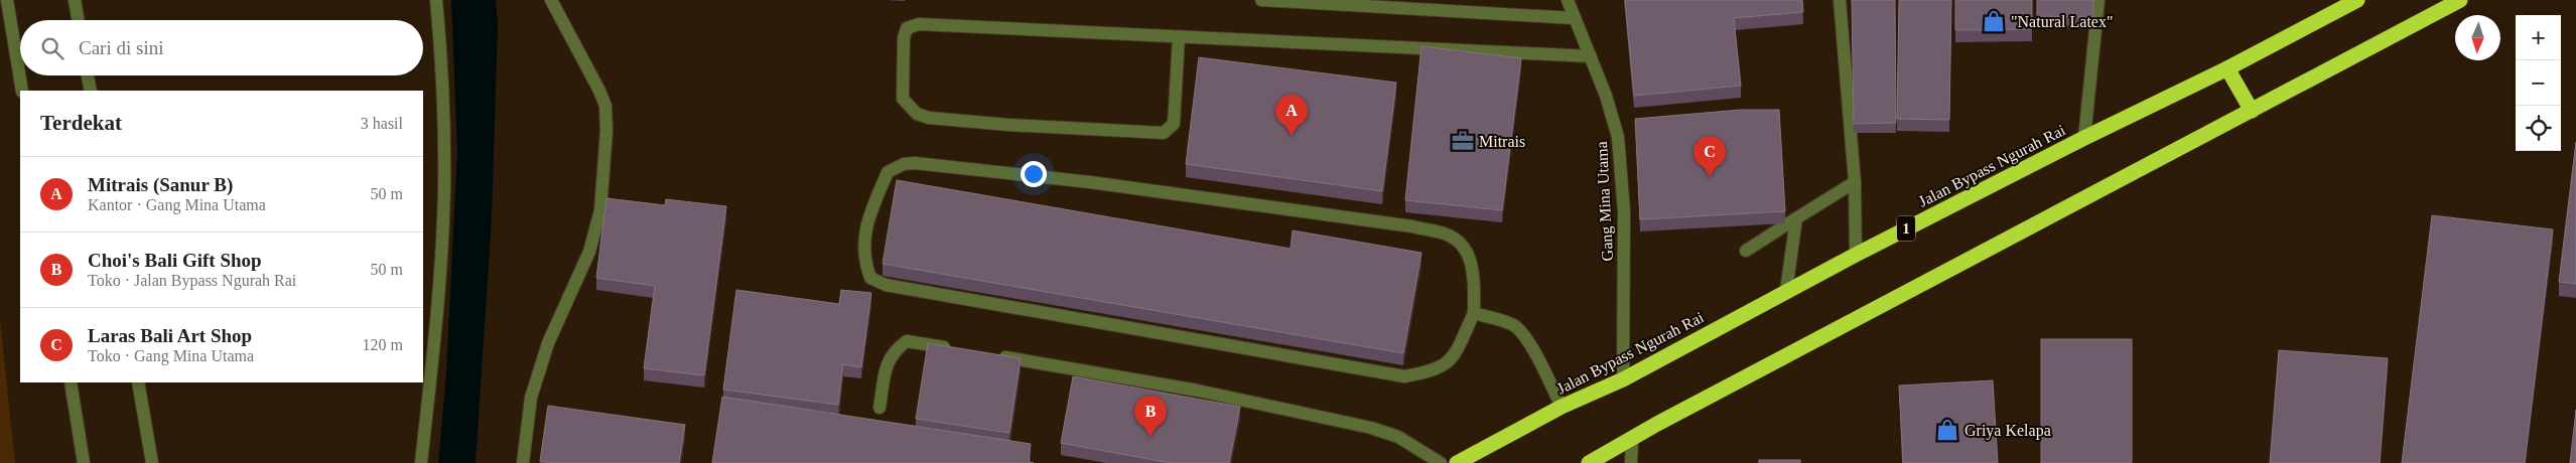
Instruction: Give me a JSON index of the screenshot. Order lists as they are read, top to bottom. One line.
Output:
{"streets":{"highway":["Jalan Bypass Ngurah Rai","1"],"street":["Gang Mina Utama"]},"crossings":[["Jalan Bypass Ngurah Rai","Gang Mina Utama"]],"places":{"shop":["\"Natural Latex\"","Griya Kelapa"],"office":["Mitrais"]},"north":"bottom","page":{"map_buttons":["+","−"],"search":"Cari di sini","heading":["Terdekat","3 hasil"],"pins":["A","C","B"],"list":[{"mark":"A","name":"Mitrais (Sanur B)","note":"Kantor · Gang Mina Utama","value":"50 m"},{"mark":"B","name":"Choi's Bali Gift Shop","note":"Toko · Jalan Bypass Ngurah Rai","value":"50 m"},{"mark":"C","name":"Laras Bali Art Shop","note":"Toko · Gang Mina Utama","value":"120 m"}]}}
